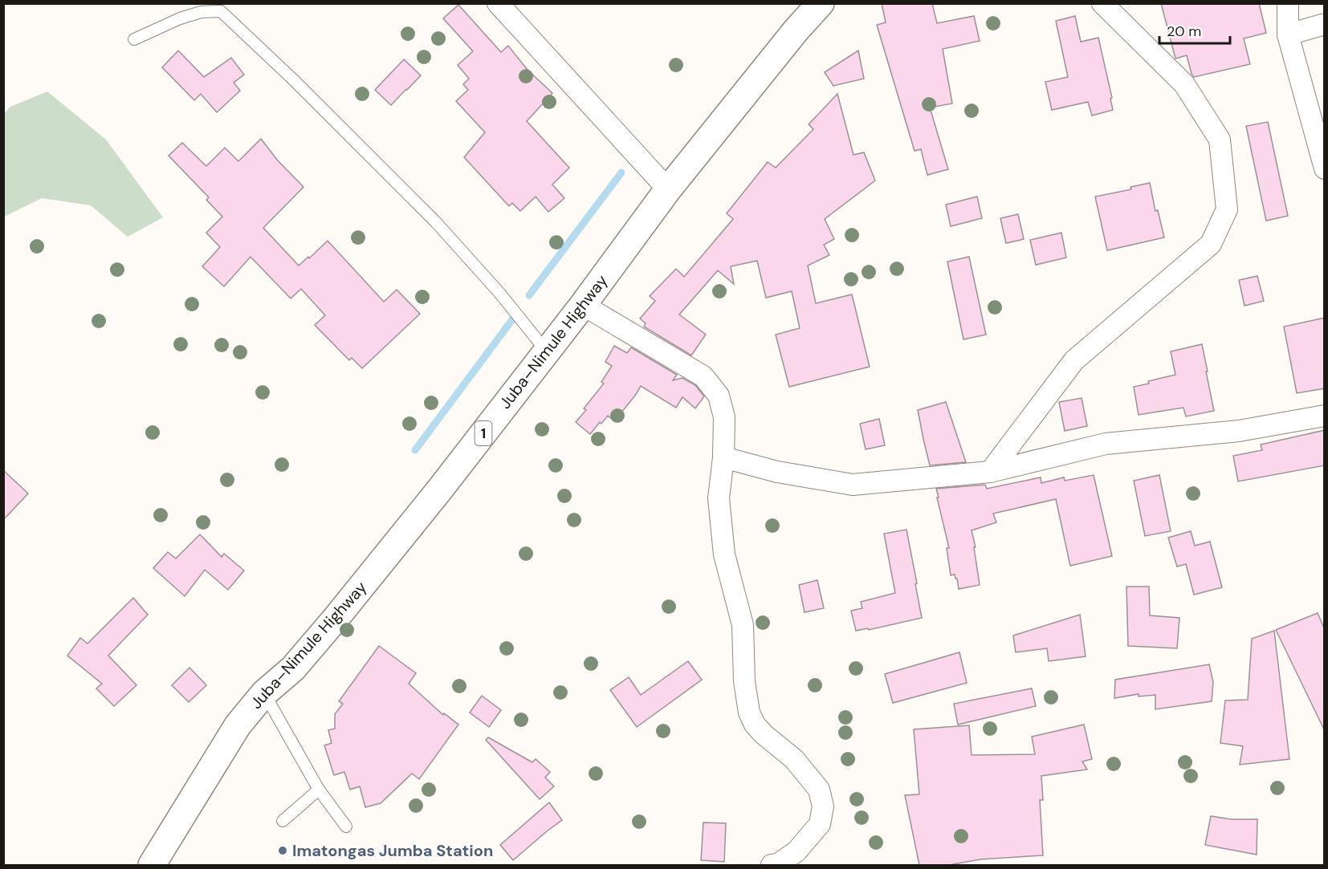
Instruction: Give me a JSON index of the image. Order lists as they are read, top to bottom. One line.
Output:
{"streets":{"main road":["Juba–Nimule Highway","1"]},"places":["Imatongas Jumba Station"],"scale_bar":"20 m"}
